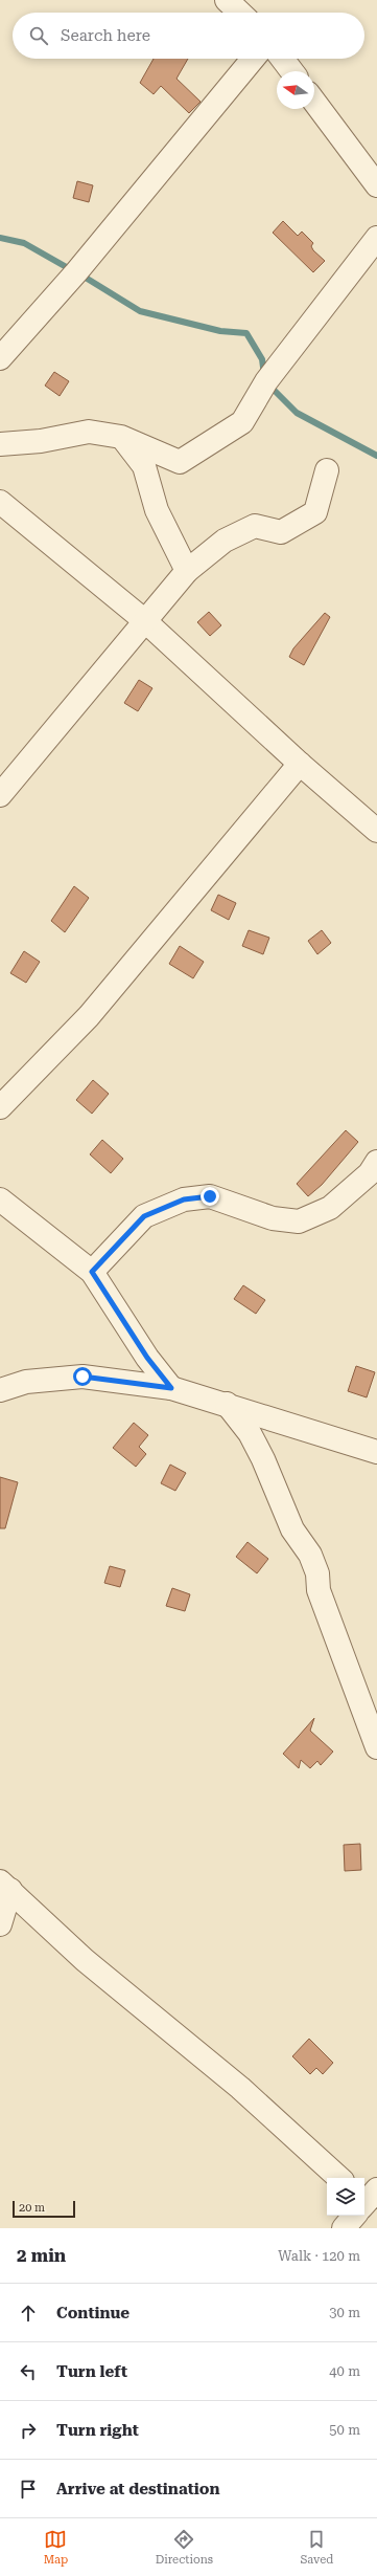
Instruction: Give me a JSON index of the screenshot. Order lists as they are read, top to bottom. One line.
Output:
{"scale_bar":"20 m","north":"left","page":{"search":"Search here","scale":"20 m","heading":["2 min","Walk · 120 m"],"list":[["Continue","30 m"],["Turn left","40 m"],["Turn right","50 m"],"Arrive at destination"],"nav":["Map","Directions","Saved"]}}
